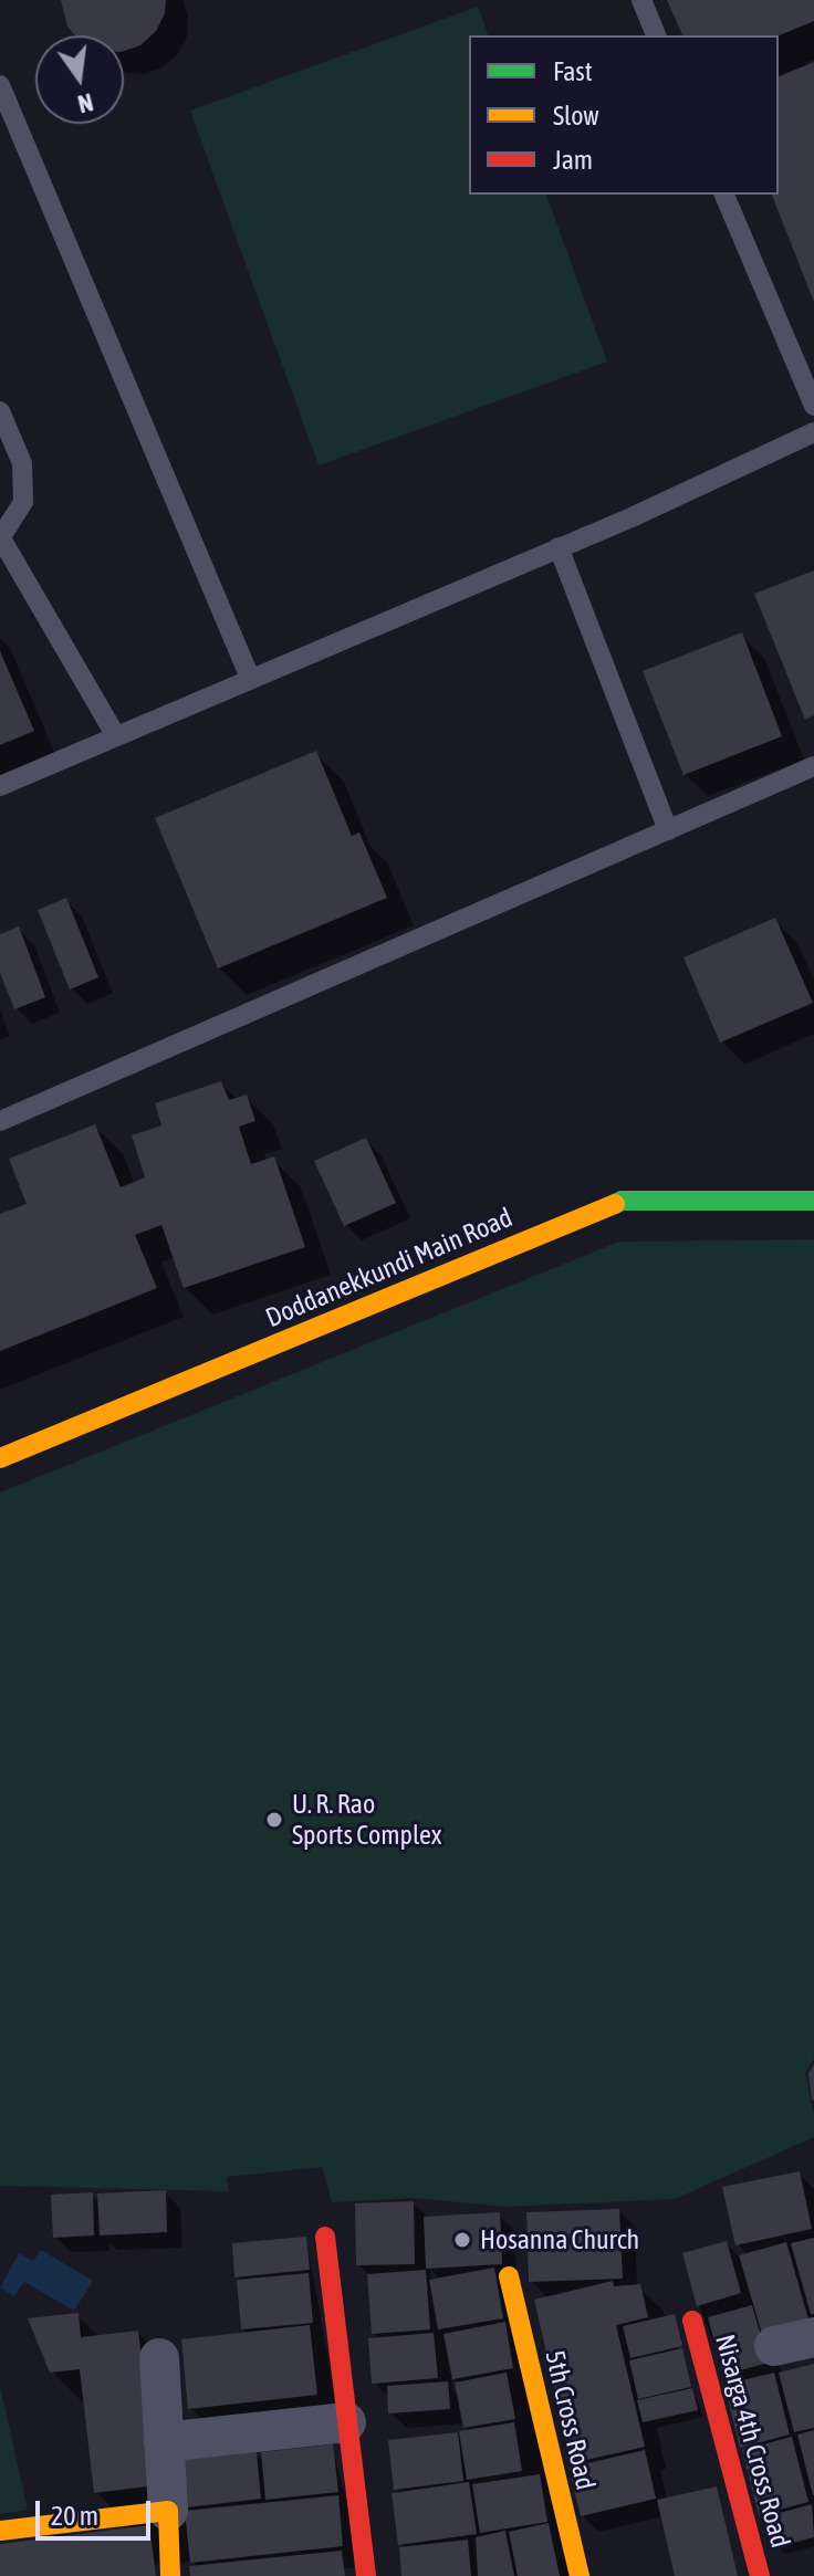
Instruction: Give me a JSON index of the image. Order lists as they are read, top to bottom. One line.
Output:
{"streets":{"street":["Doddanekkundi Main Road","5th Cross Road","Nisarga 4th Cross Road"]},"places":["U. R. Rao Sports Complex","Hosanna Church"],"legend":["Fast","Slow","Jam"],"scale_bar":"20 m","north":"bottom"}
